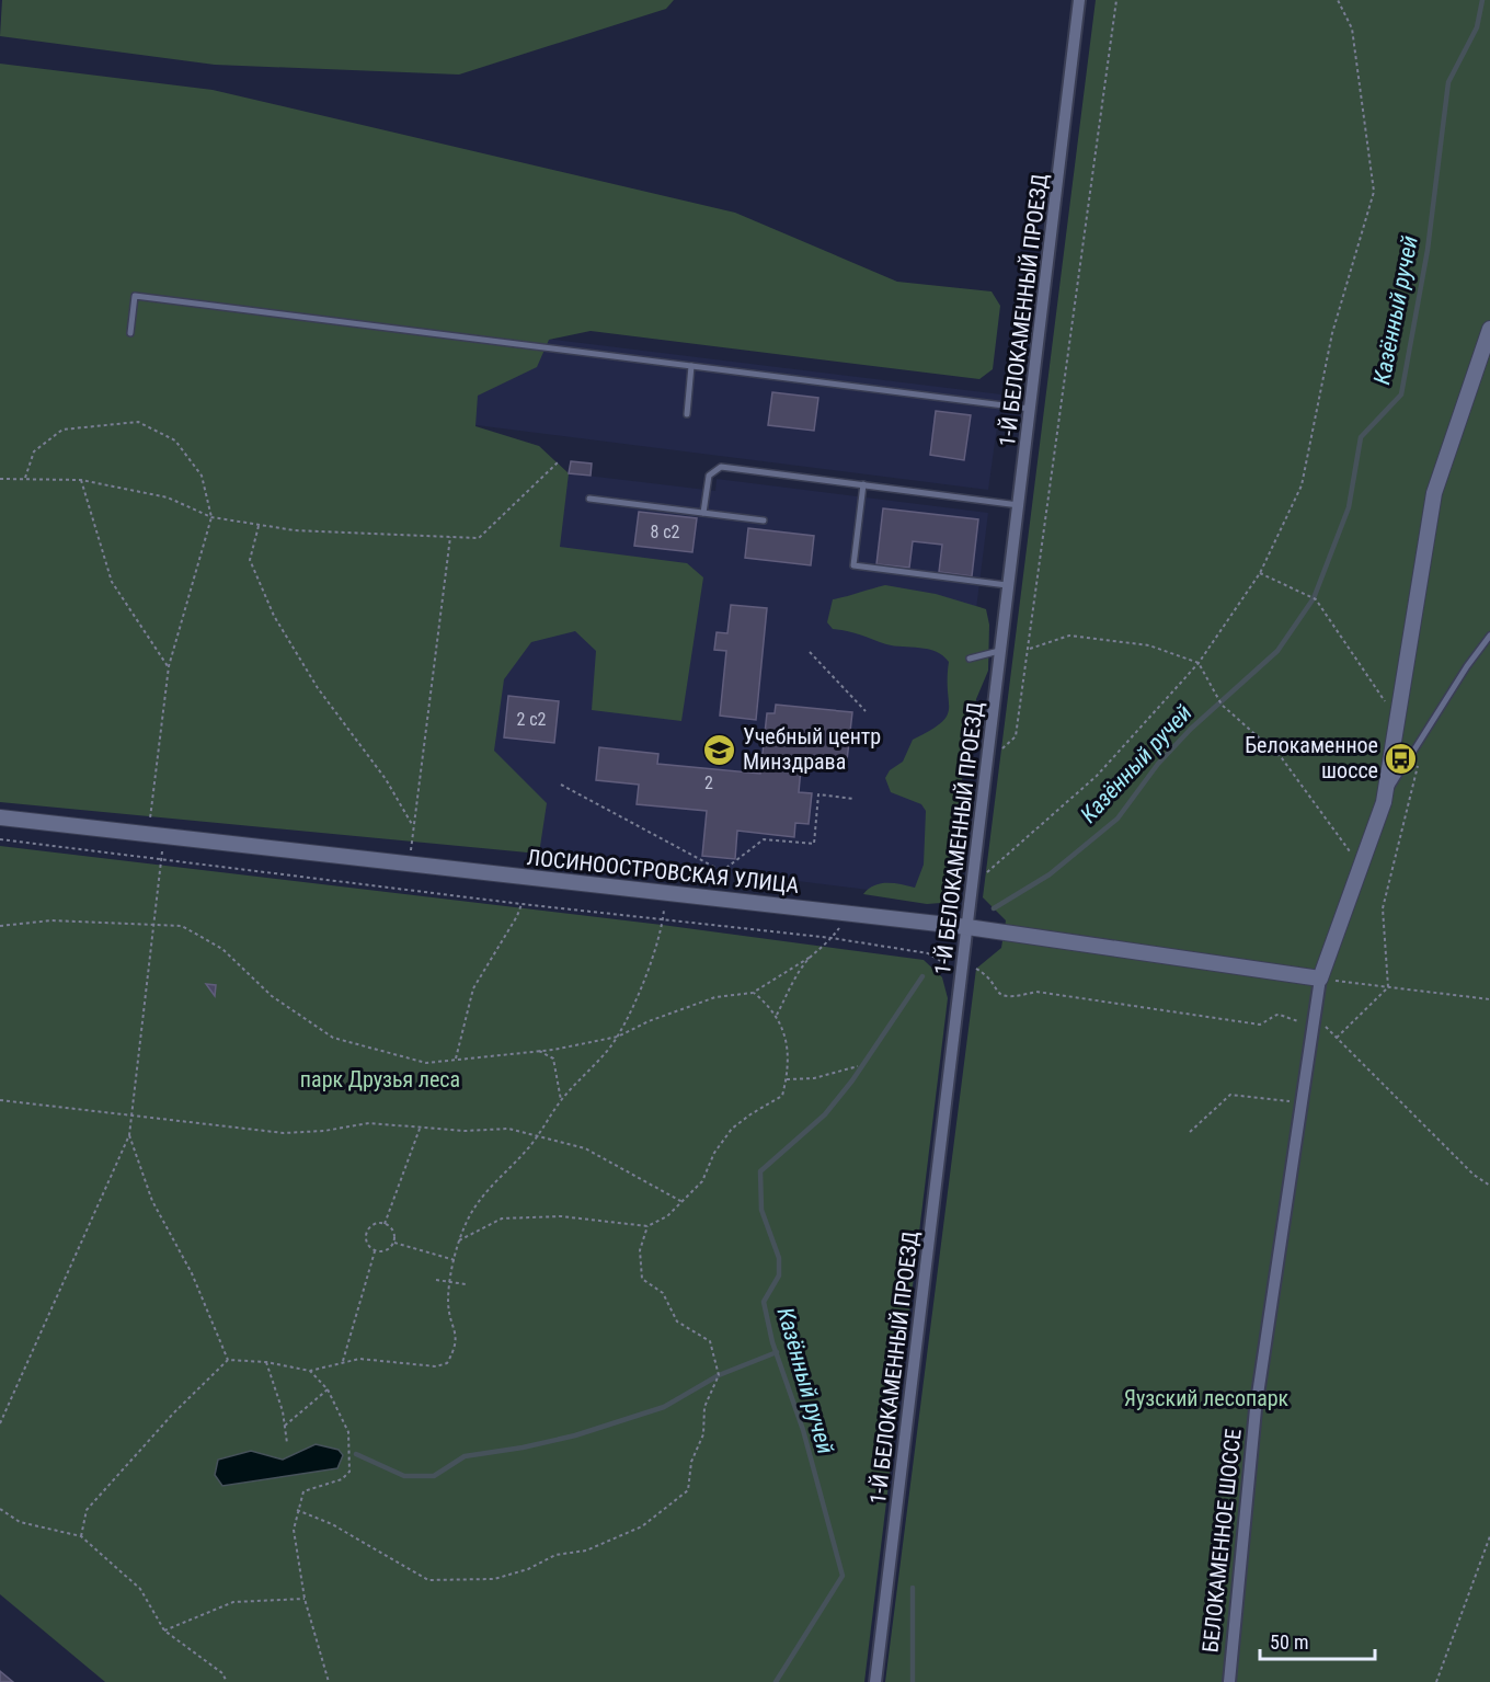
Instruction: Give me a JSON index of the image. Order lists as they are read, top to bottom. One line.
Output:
{"streets":{"street":["1-Й БЕЛОКАМЕННЫЙ ПРОЕЗД","ЛОСИНООСТРОВСКАЯ УЛИЦА","БЕЛОКАМЕННОЕ ШОССЕ"]},"crossings":[["1-Й БЕЛОКАМЕННЫЙ ПРОЕЗД","ЛОСИНООСТРОВСКАЯ УЛИЦА"],["ЛОСИНООСТРОВСКАЯ УЛИЦА","БЕЛОКАМЕННОЕ ШОССЕ"]],"water":["Казённый ручей"],"parks":["парк Друзья леса","Яузский лесопарк"],"places":{"school or university":["Учебный центр Минздрава"],"bus stop":["Белокаменное шоссе"]},"house_numbers":["8 с2","2 с2","2"],"scale_bar":"50 m"}
